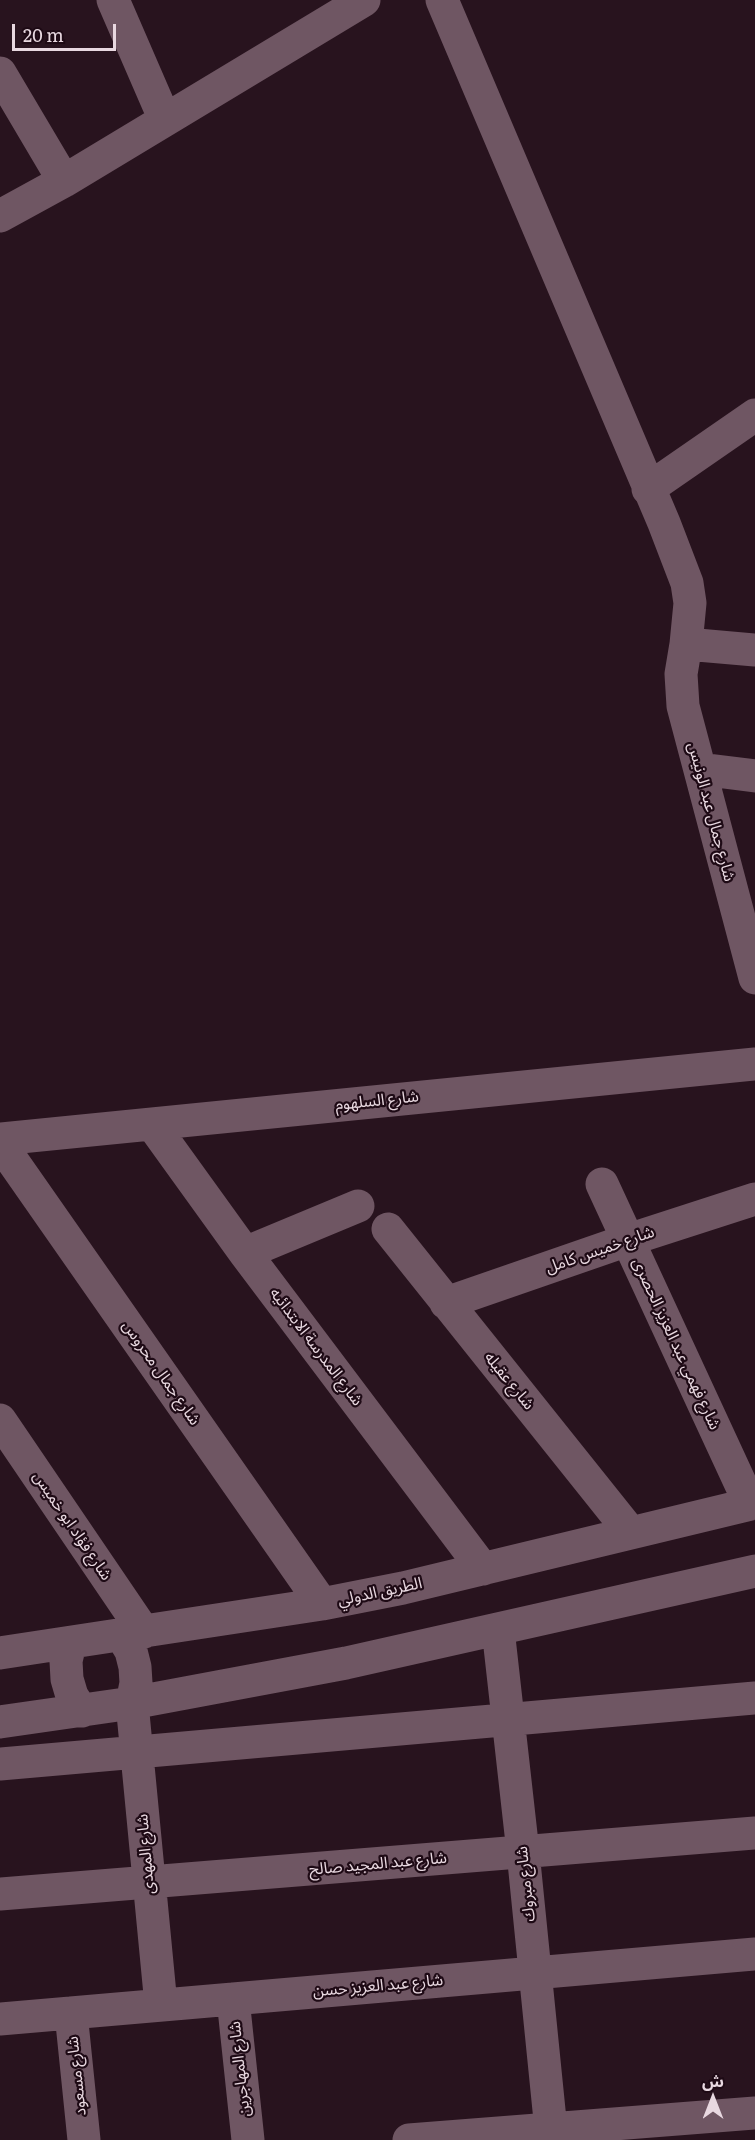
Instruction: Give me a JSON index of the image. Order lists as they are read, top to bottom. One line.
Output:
{"streets":{"street":["شارع جمال عبد الونيس","شارع السلهوم","شارع خميس كامل","شارع فهمي عبد العزيز الحصرى","شارع المدرسة الابتدائيه","شارع جمال محروس","شارع عقيله","شارع فؤاد ابو خميس","الطريق الدولي","شارع المهدى","شارع عبد المجيد صالح","شارع مبروك","شارع عبد العزيز حسن","شارع المهاجرين","شارع مسعود"]},"crossings":[["شارع السلهوم","شارع المدرسة الابتدائيه"],["شارع السلهوم","شارع جمال محروس"],["شارع خميس كامل","شارع فهمي عبد العزيز الحصرى"],["شارع خميس كامل","شارع عقيله"],["شارع فهمي عبد العزيز الحصرى","الطريق الدولي"],["شارع المدرسة الابتدائيه","الطريق الدولي"],["شارع جمال محروس","الطريق الدولي"],["شارع عقيله","الطريق الدولي"],["شارع فؤاد ابو خميس","الطريق الدولي"],["شارع فؤاد ابو خميس","شارع المهدى"],["شارع المهدى","شارع عبد المجيد صالح"],["شارع المهدى","شارع عبد العزيز حسن"],["شارع عبد المجيد صالح","شارع مبروك"],["شارع مبروك","شارع عبد العزيز حسن"],["شارع عبد العزيز حسن","شارع المهاجرين"],["شارع عبد العزيز حسن","شارع مسعود"]],"scale_bar":"20 m","north":"top"}
